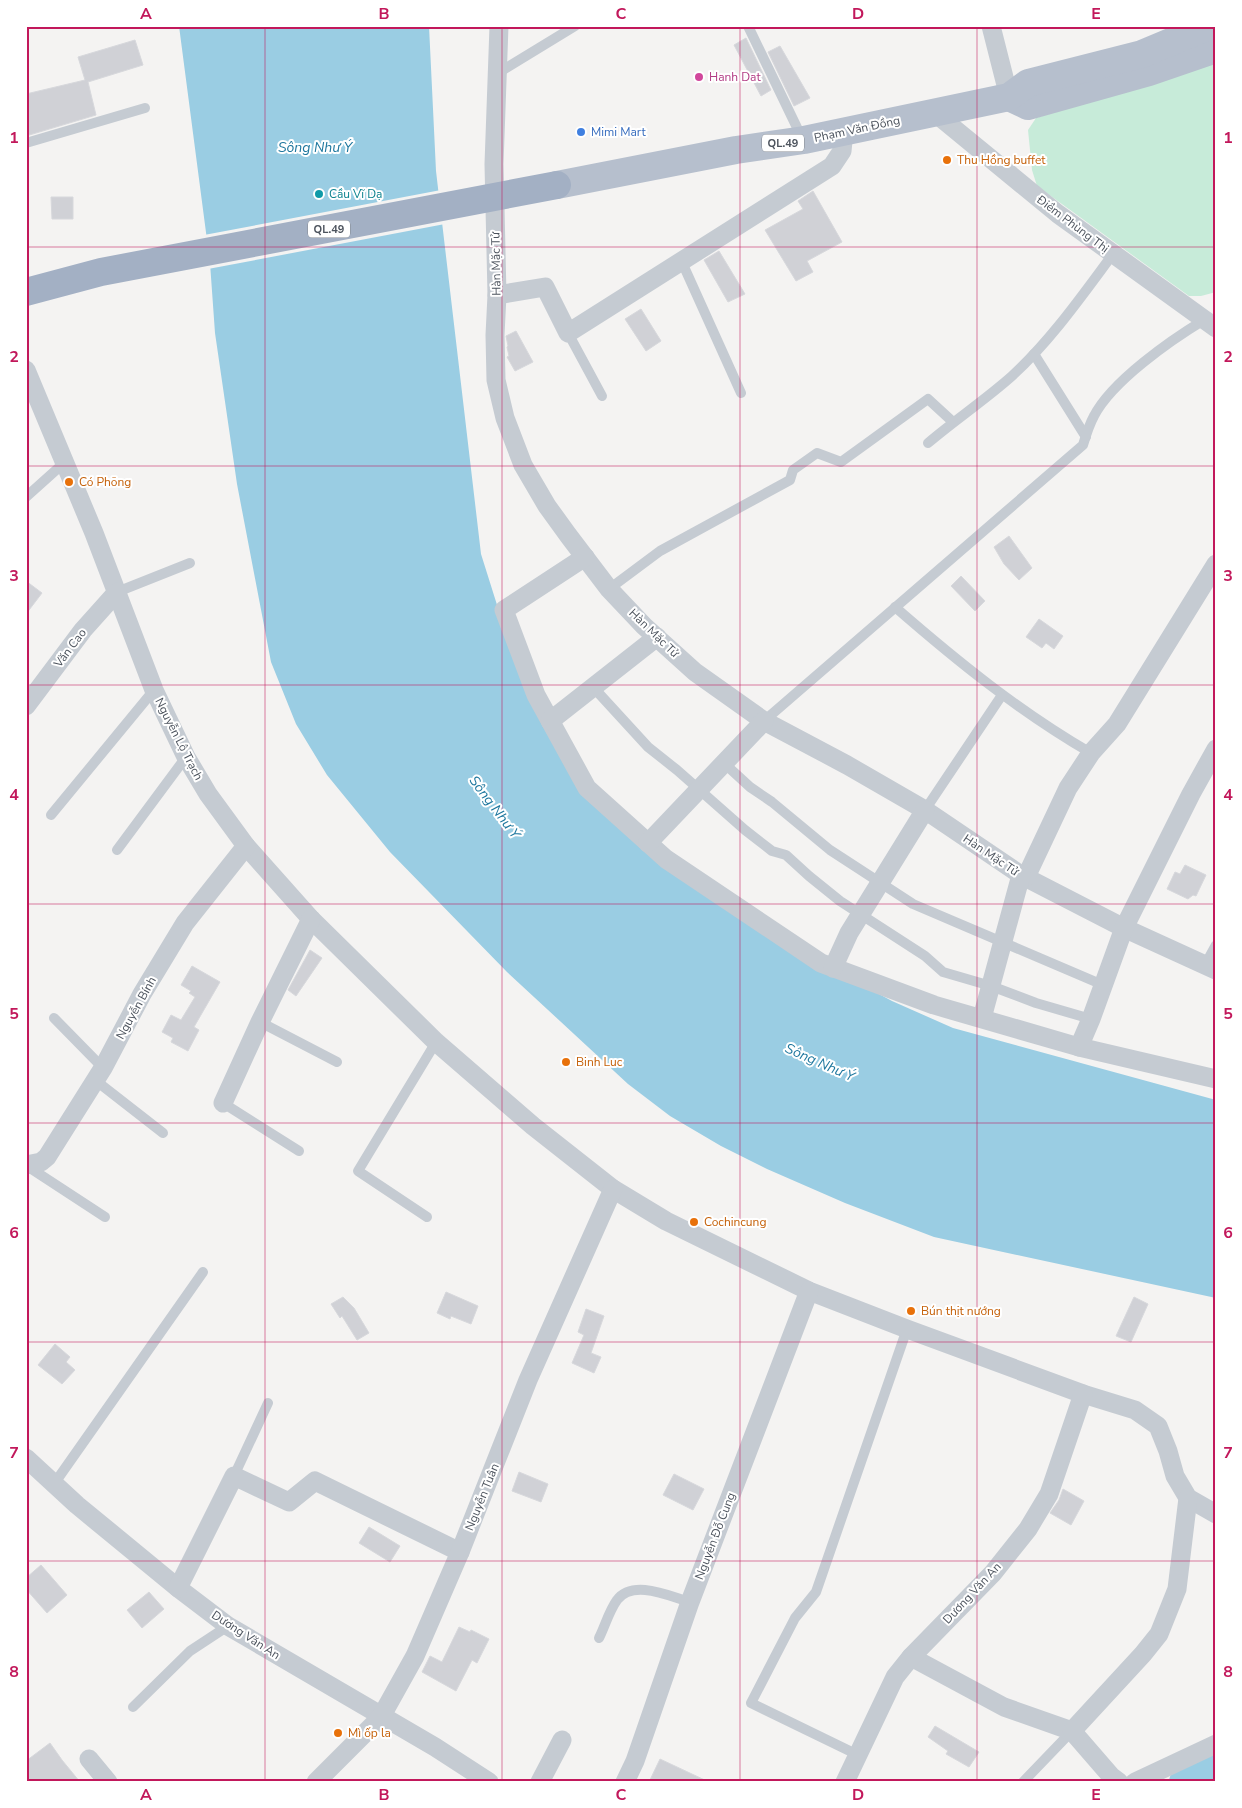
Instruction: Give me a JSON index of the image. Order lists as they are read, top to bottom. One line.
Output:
{"streets":{"highway":["QL.49"],"main road":["Phạm Văn Đồng"],"street":["Điềm Phùng Thị","Hàn Mặc Tử","Văn Cao","Nguyễn Lộ Trạch","Nguyễn Bính","Nguyễn Tuân","Nguyễn Đỗ Cung","Dương Văn An"]},"crossings":[["Phạm Văn Đồng","QL.49"],["Phạm Văn Đồng","Điềm Phùng Thị"],["Văn Cao","Nguyễn Lộ Trạch"],["Nguyễn Lộ Trạch","Nguyễn Bính"],["Nguyễn Lộ Trạch","Nguyễn Tuân"],["Nguyễn Lộ Trạch","Nguyễn Đỗ Cung"],["Nguyễn Lộ Trạch","Dương Văn An"],["Nguyễn Tuân","Dương Văn An"]],"water":["Sông Như Ý"],"places":["Hanh Dat","Mimi Mart","Thu Hồng buffet","Cầu Vĩ Dạ","Có Phōng","Binh Luc","Cochincung","Bún thịt nướng","Mì ốp la"],"grid":{"columns":["A","B","C","D","E"],"rows":["1","2","3","4","5","6","7","8"]}}
